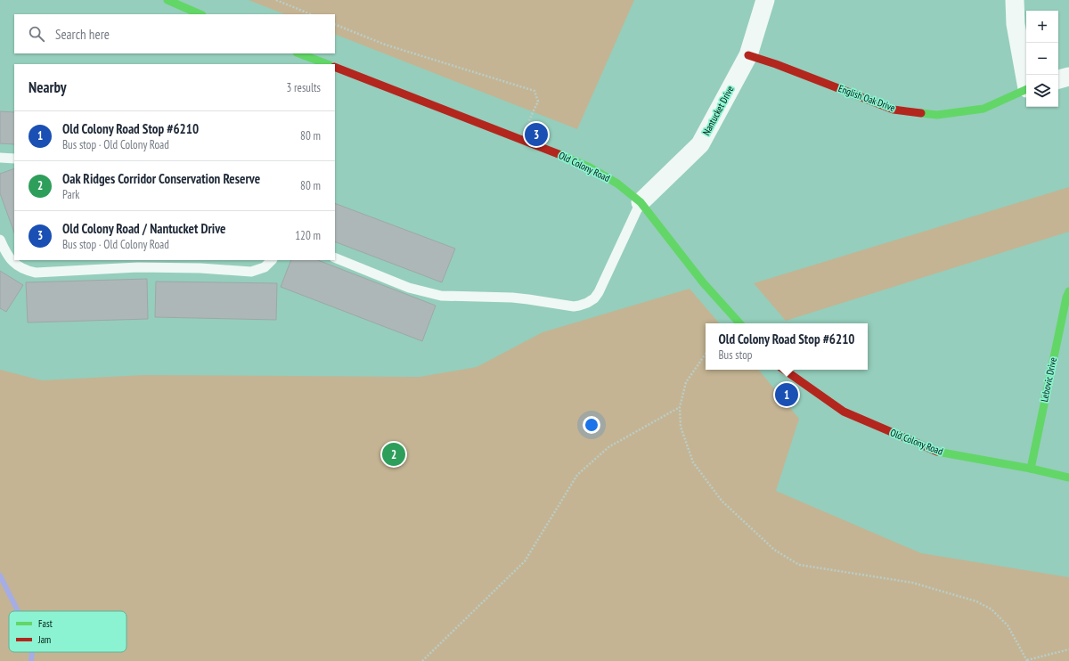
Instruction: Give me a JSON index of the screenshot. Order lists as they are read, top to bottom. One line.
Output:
{"streets":{"street":["English Oak Drive","Nantucket Drive","Old Colony Road","Lebovic Drive"]},"crossings":[["English Oak Drive","Nantucket Drive"],["Nantucket Drive","Old Colony Road"],["Old Colony Road","Lebovic Drive"]],"legend":["Fast","Jam"],"page":{"map_buttons":["+","−"],"search":"Search here","heading":["Nearby","3 results"],"list":[{"mark":"1","name":"Old Colony Road Stop #6210","note":"Bus stop · Old Colony Road","value":"80 m"},{"mark":"2","name":"Oak Ridges Corridor Conservation Reserve","note":"Park","value":"80 m"},{"mark":"3","name":"Old Colony Road / Nantucket Drive","note":"Bus stop · Old Colony Road","value":"120 m"}],"pins":["3","1","2"],"popup":["Old Colony Road Stop #6210","Bus stop"]}}
